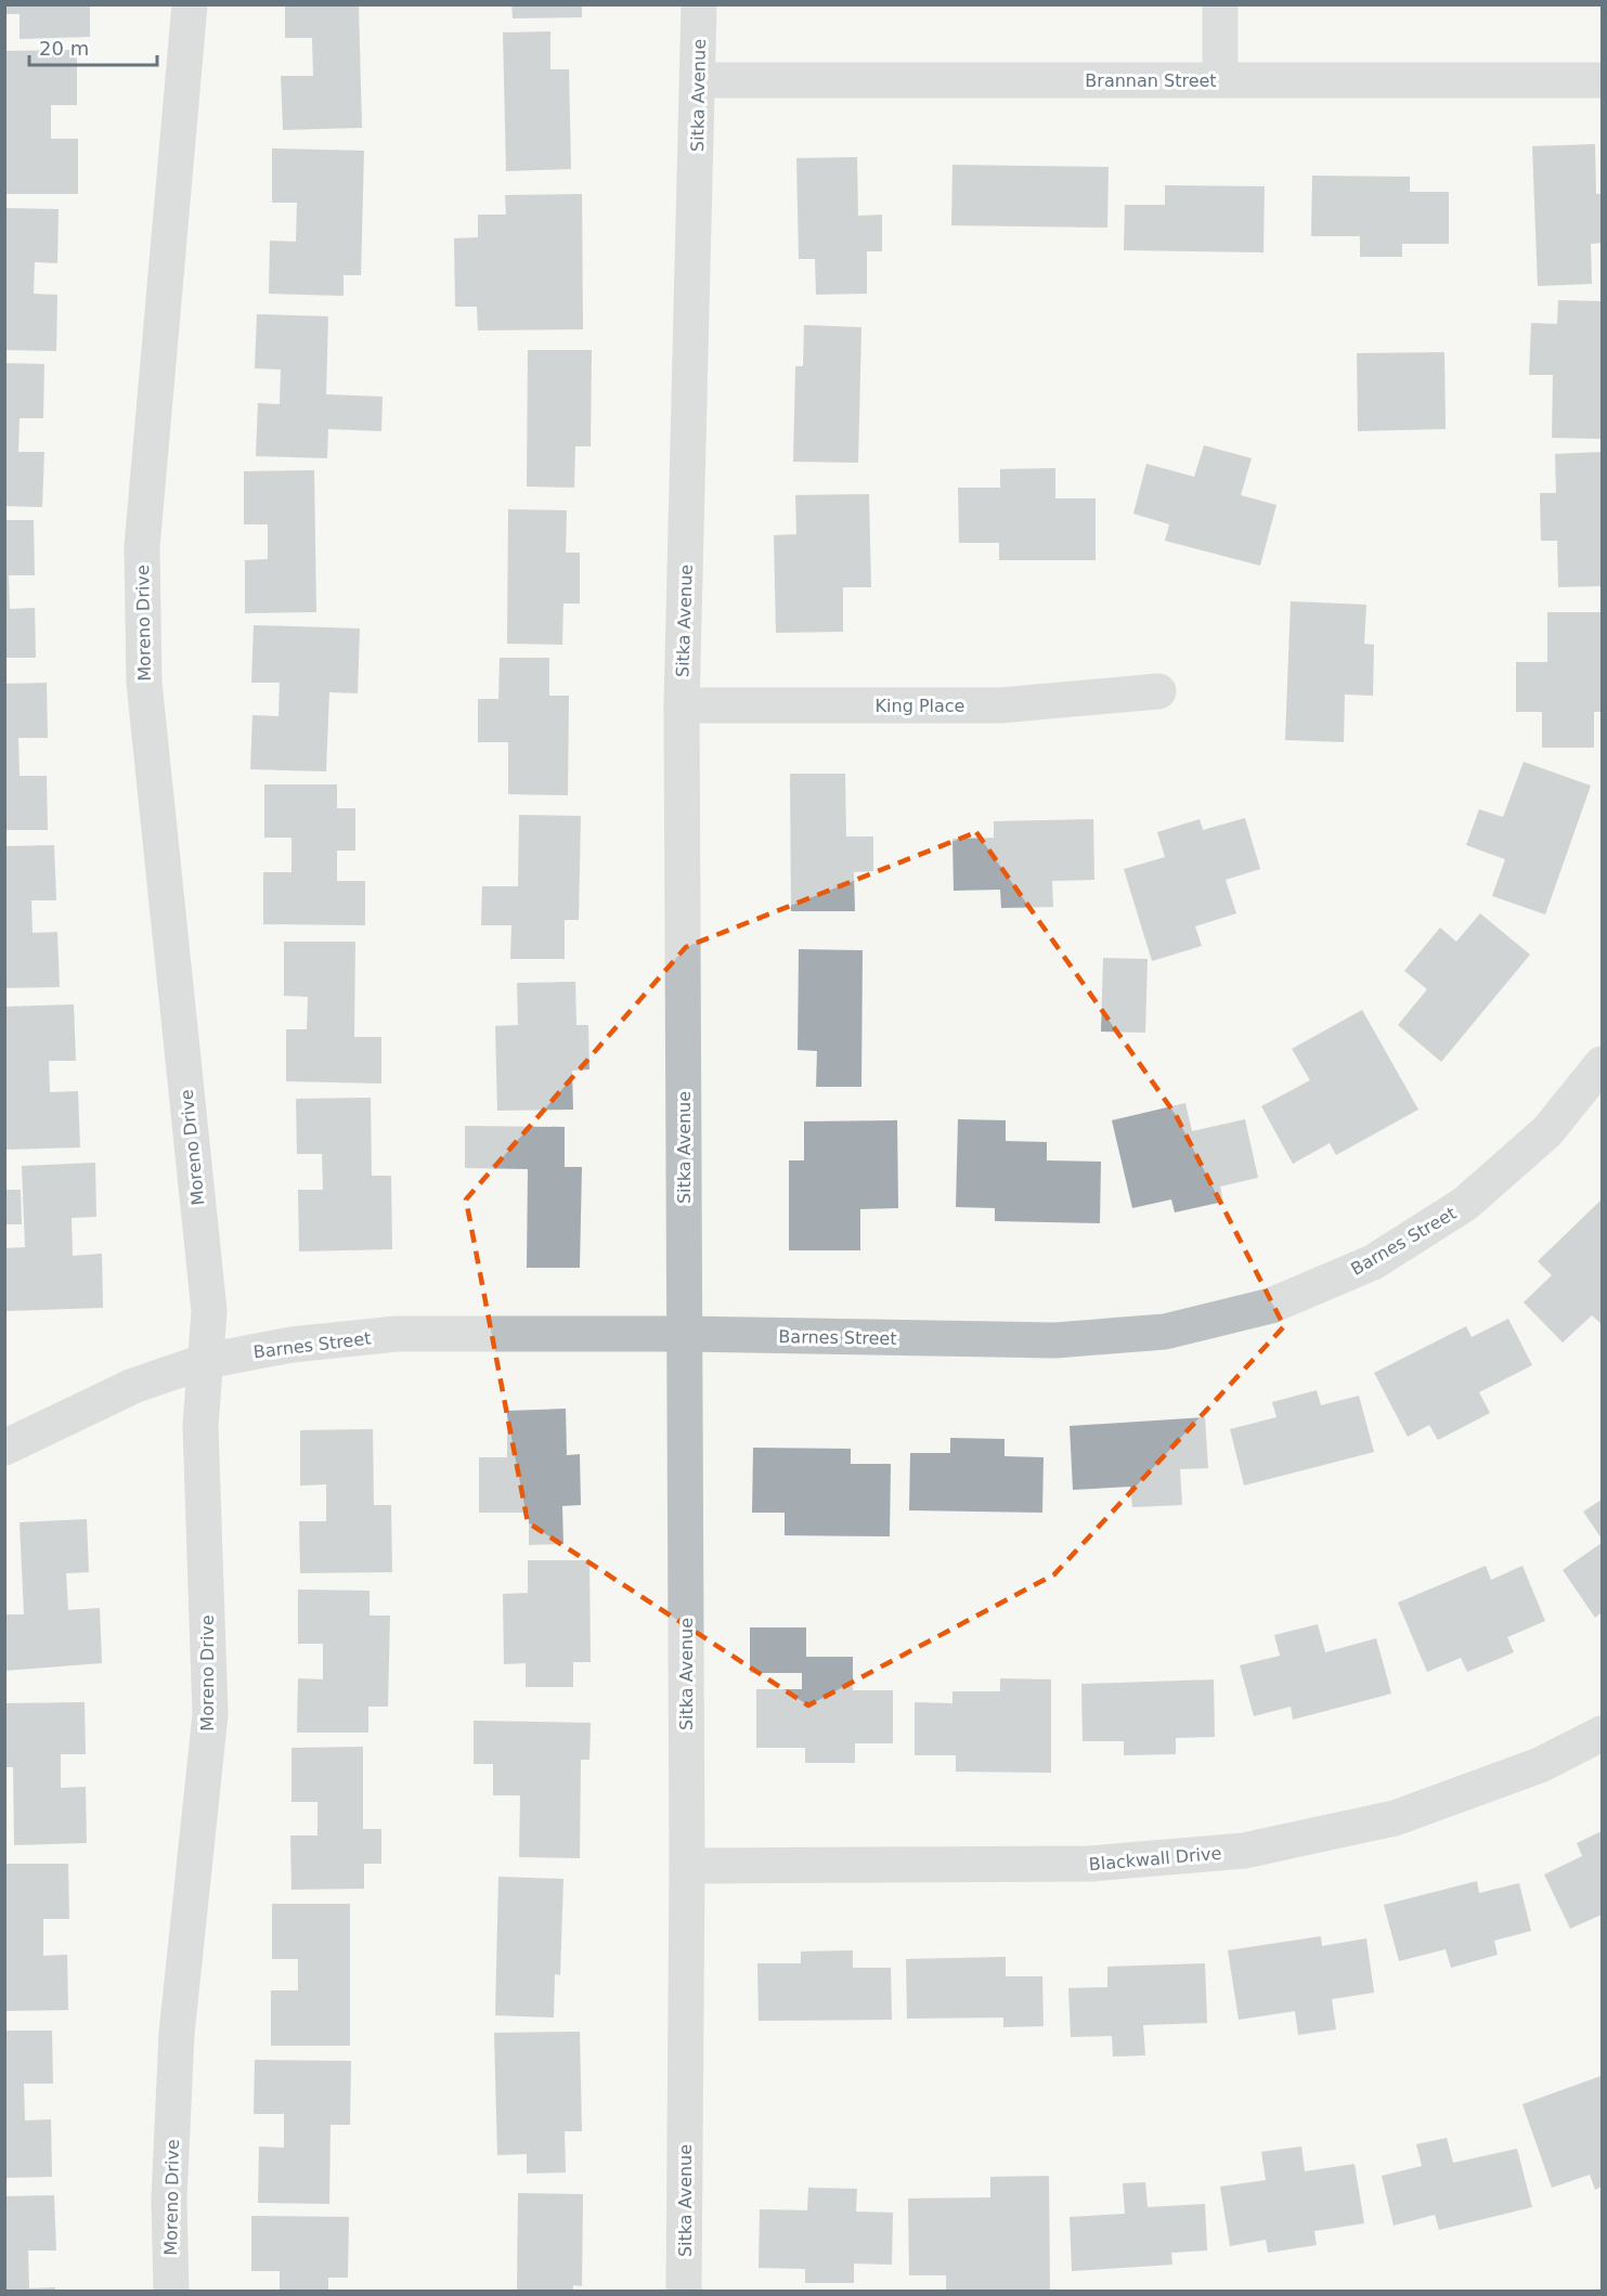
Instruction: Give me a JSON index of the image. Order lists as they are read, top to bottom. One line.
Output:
{"streets":{"street":["Brannan Street","Sitka Avenue","Moreno Drive","King Place","Barnes Street","Blackwall Drive"]},"crossings":[["Brannan Street","Sitka Avenue"],["Sitka Avenue","King Place"],["Sitka Avenue","Barnes Street"],["Sitka Avenue","Blackwall Drive"],["Moreno Drive","Barnes Street"]],"scale_bar":"20 m"}
